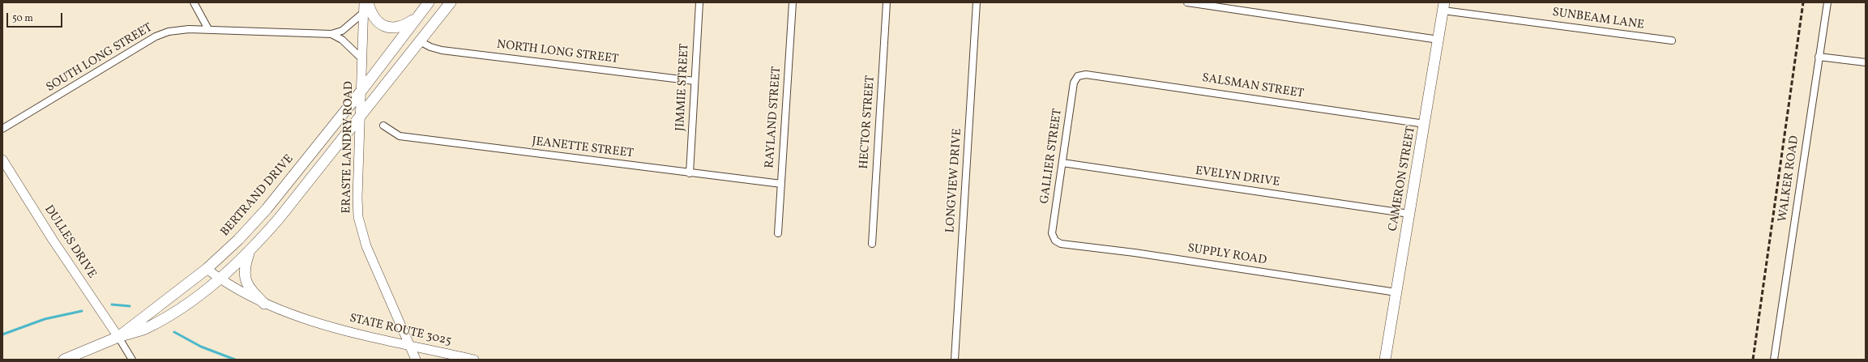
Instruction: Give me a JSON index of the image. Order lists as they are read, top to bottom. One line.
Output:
{"streets":{"main road":["CAMERON STREET","BERTRAND DRIVE"],"street":["SUNBEAM LANE","NORTH LONG STREET","SOUTH LONG STREET","SALSMAN STREET","JIMMIE STREET","RAYLAND STREET","HECTOR STREET","ERASTE LANDRY ROAD","JEANETTE STREET","GALLIER STREET","EVELYN DRIVE","WALKER ROAD","LONGVIEW DRIVE","DULLES DRIVE","SUPPLY ROAD","STATE ROUTE 3025"]},"crossings":[["SUNBEAM LANE","CAMERON STREET"],["NORTH LONG STREET","JIMMIE STREET"],["SOUTH LONG STREET","ERASTE LANDRY ROAD"],["SALSMAN STREET","GALLIER STREET"],["SALSMAN STREET","CAMERON STREET"],["JIMMIE STREET","JEANETTE STREET"],["RAYLAND STREET","JEANETTE STREET"],["ERASTE LANDRY ROAD","BERTRAND DRIVE"],["ERASTE LANDRY ROAD","STATE ROUTE 3025"],["GALLIER STREET","EVELYN DRIVE"],["GALLIER STREET","SUPPLY ROAD"],["EVELYN DRIVE","CAMERON STREET"],["CAMERON STREET","SUPPLY ROAD"],["BERTRAND DRIVE","DULLES DRIVE"],["BERTRAND DRIVE","STATE ROUTE 3025"]],"scale_bar":"50 m"}
